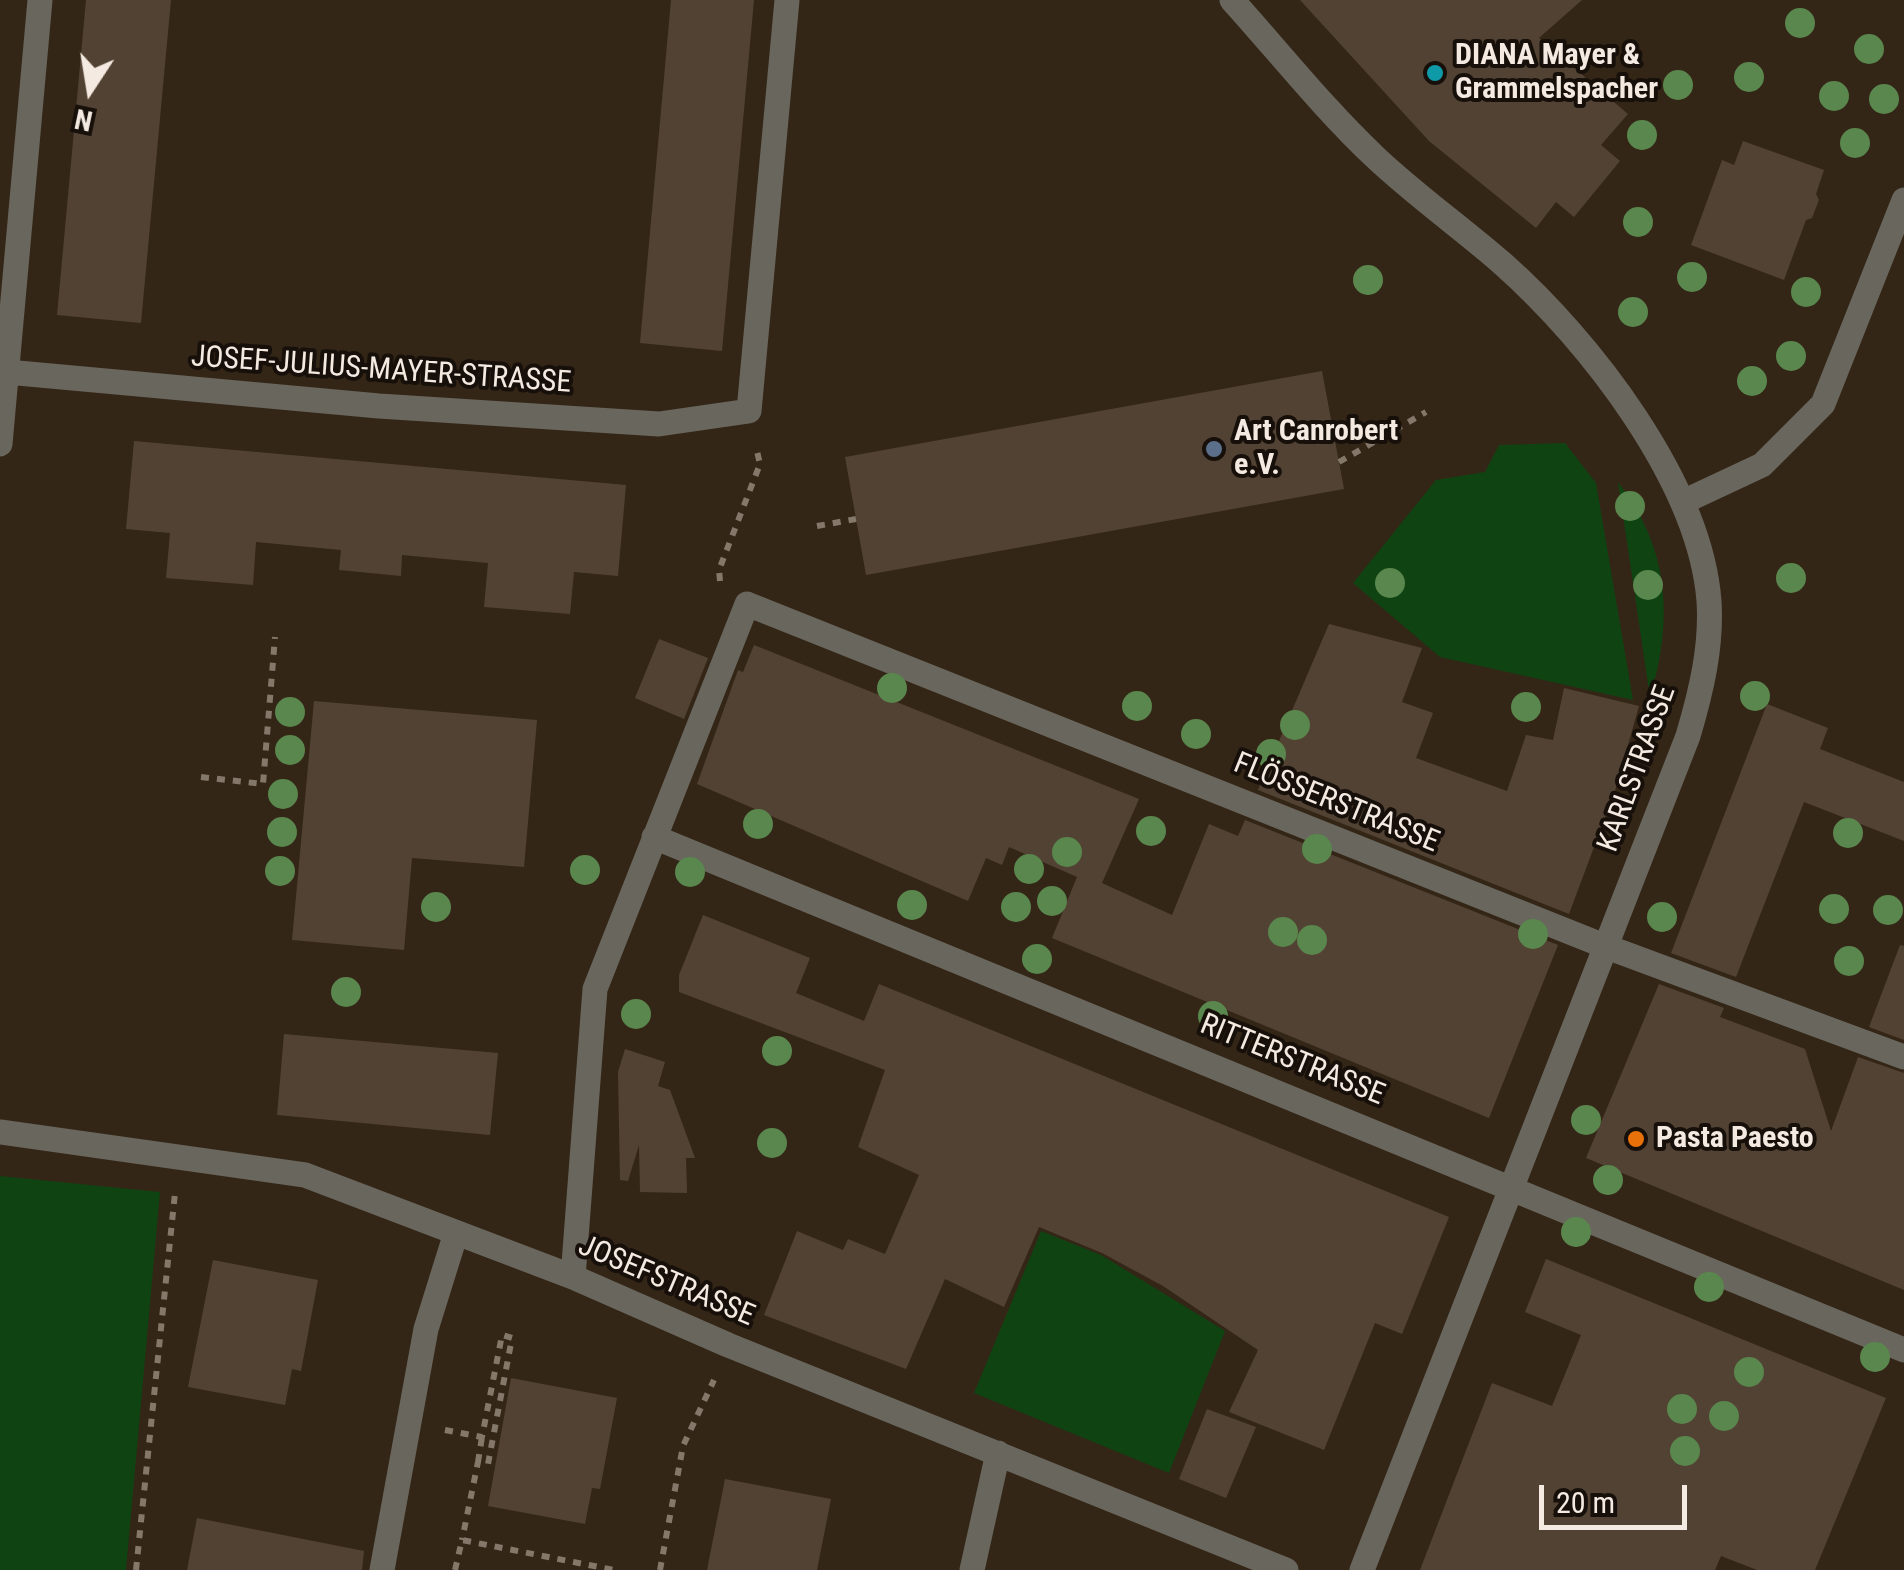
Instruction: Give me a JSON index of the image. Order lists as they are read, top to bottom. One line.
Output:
{"streets":{"street":["JOSEF-JULIUS-MAYER-STRASSE","KARLSTRASSE","FLÖSSERSTRASSE","RITTERSTRASSE","JOSEFSTRASSE"]},"crossings":[["KARLSTRASSE","FLÖSSERSTRASSE"],["KARLSTRASSE","RITTERSTRASSE"]],"places":["DIANA Mayer & Grammelspacher","Art Canrobert e.V.","Pasta Paesto"],"scale_bar":"20 m","north":"bottom"}
